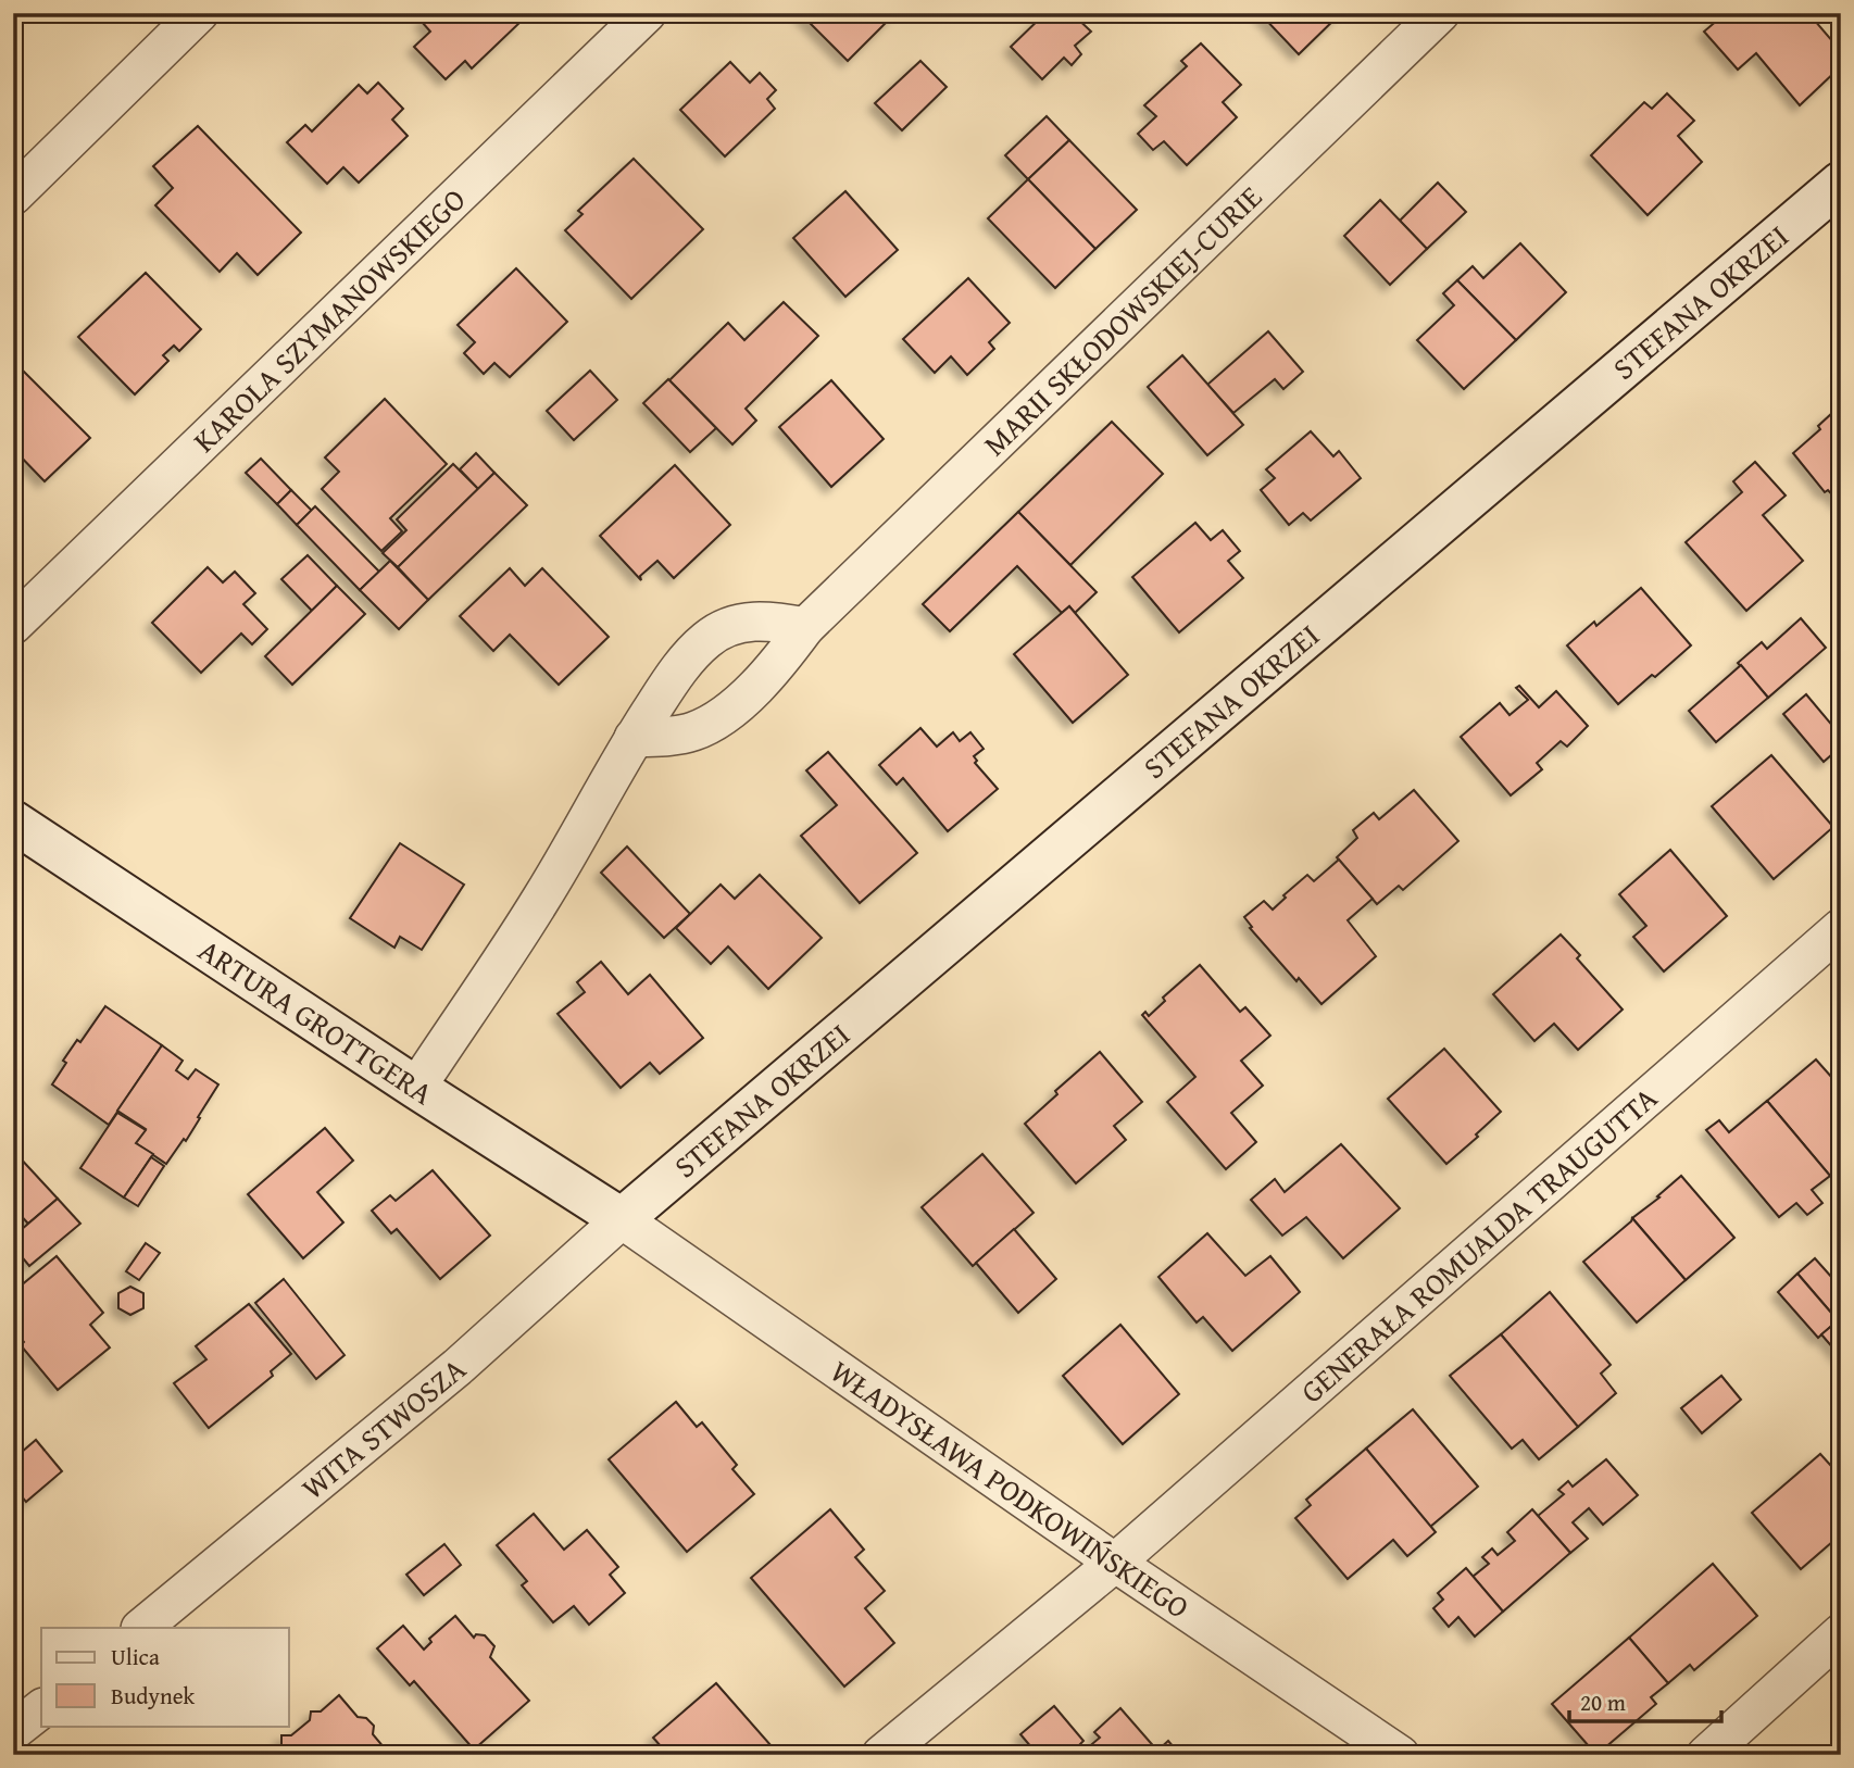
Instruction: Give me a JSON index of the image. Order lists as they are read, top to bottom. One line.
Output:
{"streets":{"street":["STEFANA OKRZEI","KAROLA SZYMANOWSKIEGO","MARII SKŁODOWSKIEJ-CURIE","ARTURA GROTTGERA","GENERAŁA ROMUALDA TRAUGUTTA","WITA STWOSZA","WŁADYSŁAWA PODKOWIŃSKIEGO"]},"crossings":[["STEFANA OKRZEI","ARTURA GROTTGERA"],["STEFANA OKRZEI","WITA STWOSZA"],["STEFANA OKRZEI","WŁADYSŁAWA PODKOWIŃSKIEGO"],["ARTURA GROTTGERA","WITA STWOSZA"],["ARTURA GROTTGERA","WŁADYSŁAWA PODKOWIŃSKIEGO"],["GENERAŁA ROMUALDA TRAUGUTTA","WŁADYSŁAWA PODKOWIŃSKIEGO"],["WITA STWOSZA","WŁADYSŁAWA PODKOWIŃSKIEGO"]],"legend":["Ulica","Budynek"],"scale_bar":"20 m"}
